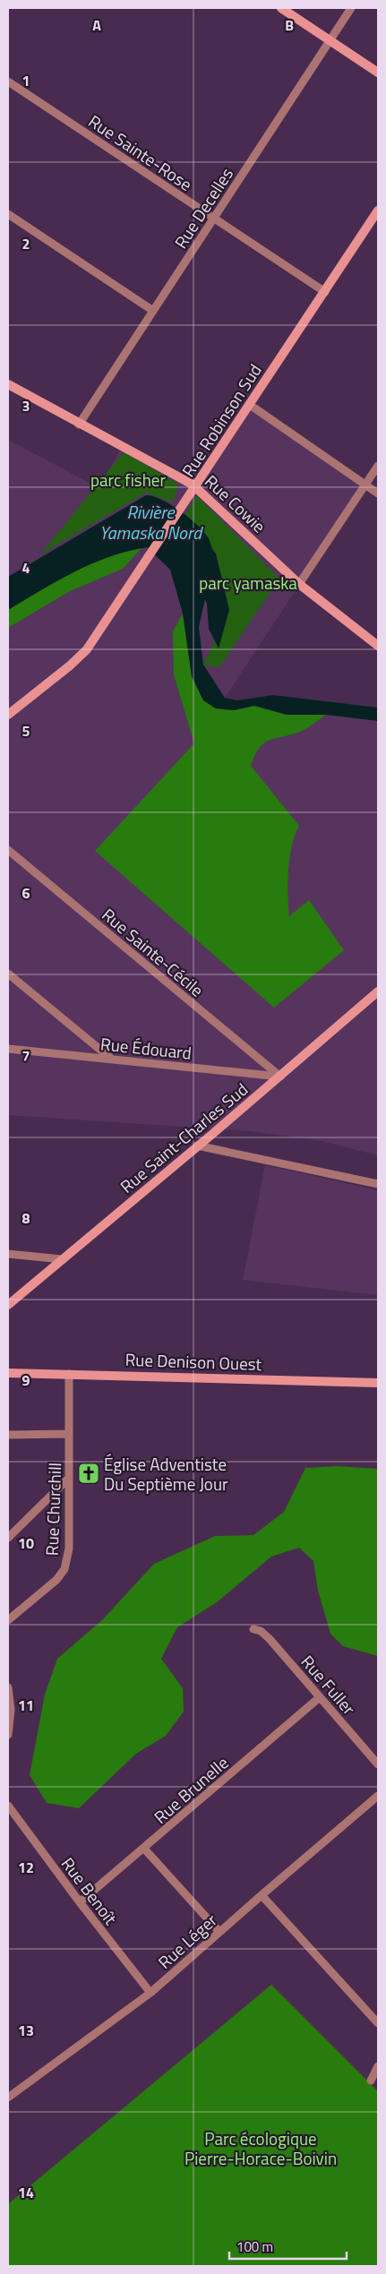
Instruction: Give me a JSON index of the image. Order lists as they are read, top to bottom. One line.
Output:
{"streets":{"street":["Rue Sainte-Rose","Rue Decelles","Rue Robinson Sud","Rue Cowie","Rue Sainte-Cécile","Rue Édouard","Rue Saint-Charles Sud","Rue Denison Ouest","Rue Churchill","Rue Fuller","Rue Brunelle","Rue Benoît","Rue Léger"]},"crossings":[["Rue Sainte-Rose","Rue Decelles"],["Rue Sainte-Rose","Rue Robinson Sud"],["Rue Decelles","Rue Cowie"],["Rue Robinson Sud","Rue Cowie"],["Rue Sainte-Cécile","Rue Édouard"],["Rue Sainte-Cécile","Rue Saint-Charles Sud"],["Rue Édouard","Rue Saint-Charles Sud"],["Rue Denison Ouest","Rue Churchill"],["Rue Fuller","Rue Brunelle"],["Rue Brunelle","Rue Benoît"],["Rue Benoît","Rue Léger"]],"water":["Rivière Yamaska Nord"],"parks":["parc fisher","parc yamaska","Parc écologique Pierre-Horace-Boivin"],"places":{"church":["Église Adventiste Du Septième Jour"]},"scale_bar":"100 m","grid":{"columns":["A","B"],"rows":["1","2","3","4","5","6","7","8","9","10","11","12","13","14"]}}
